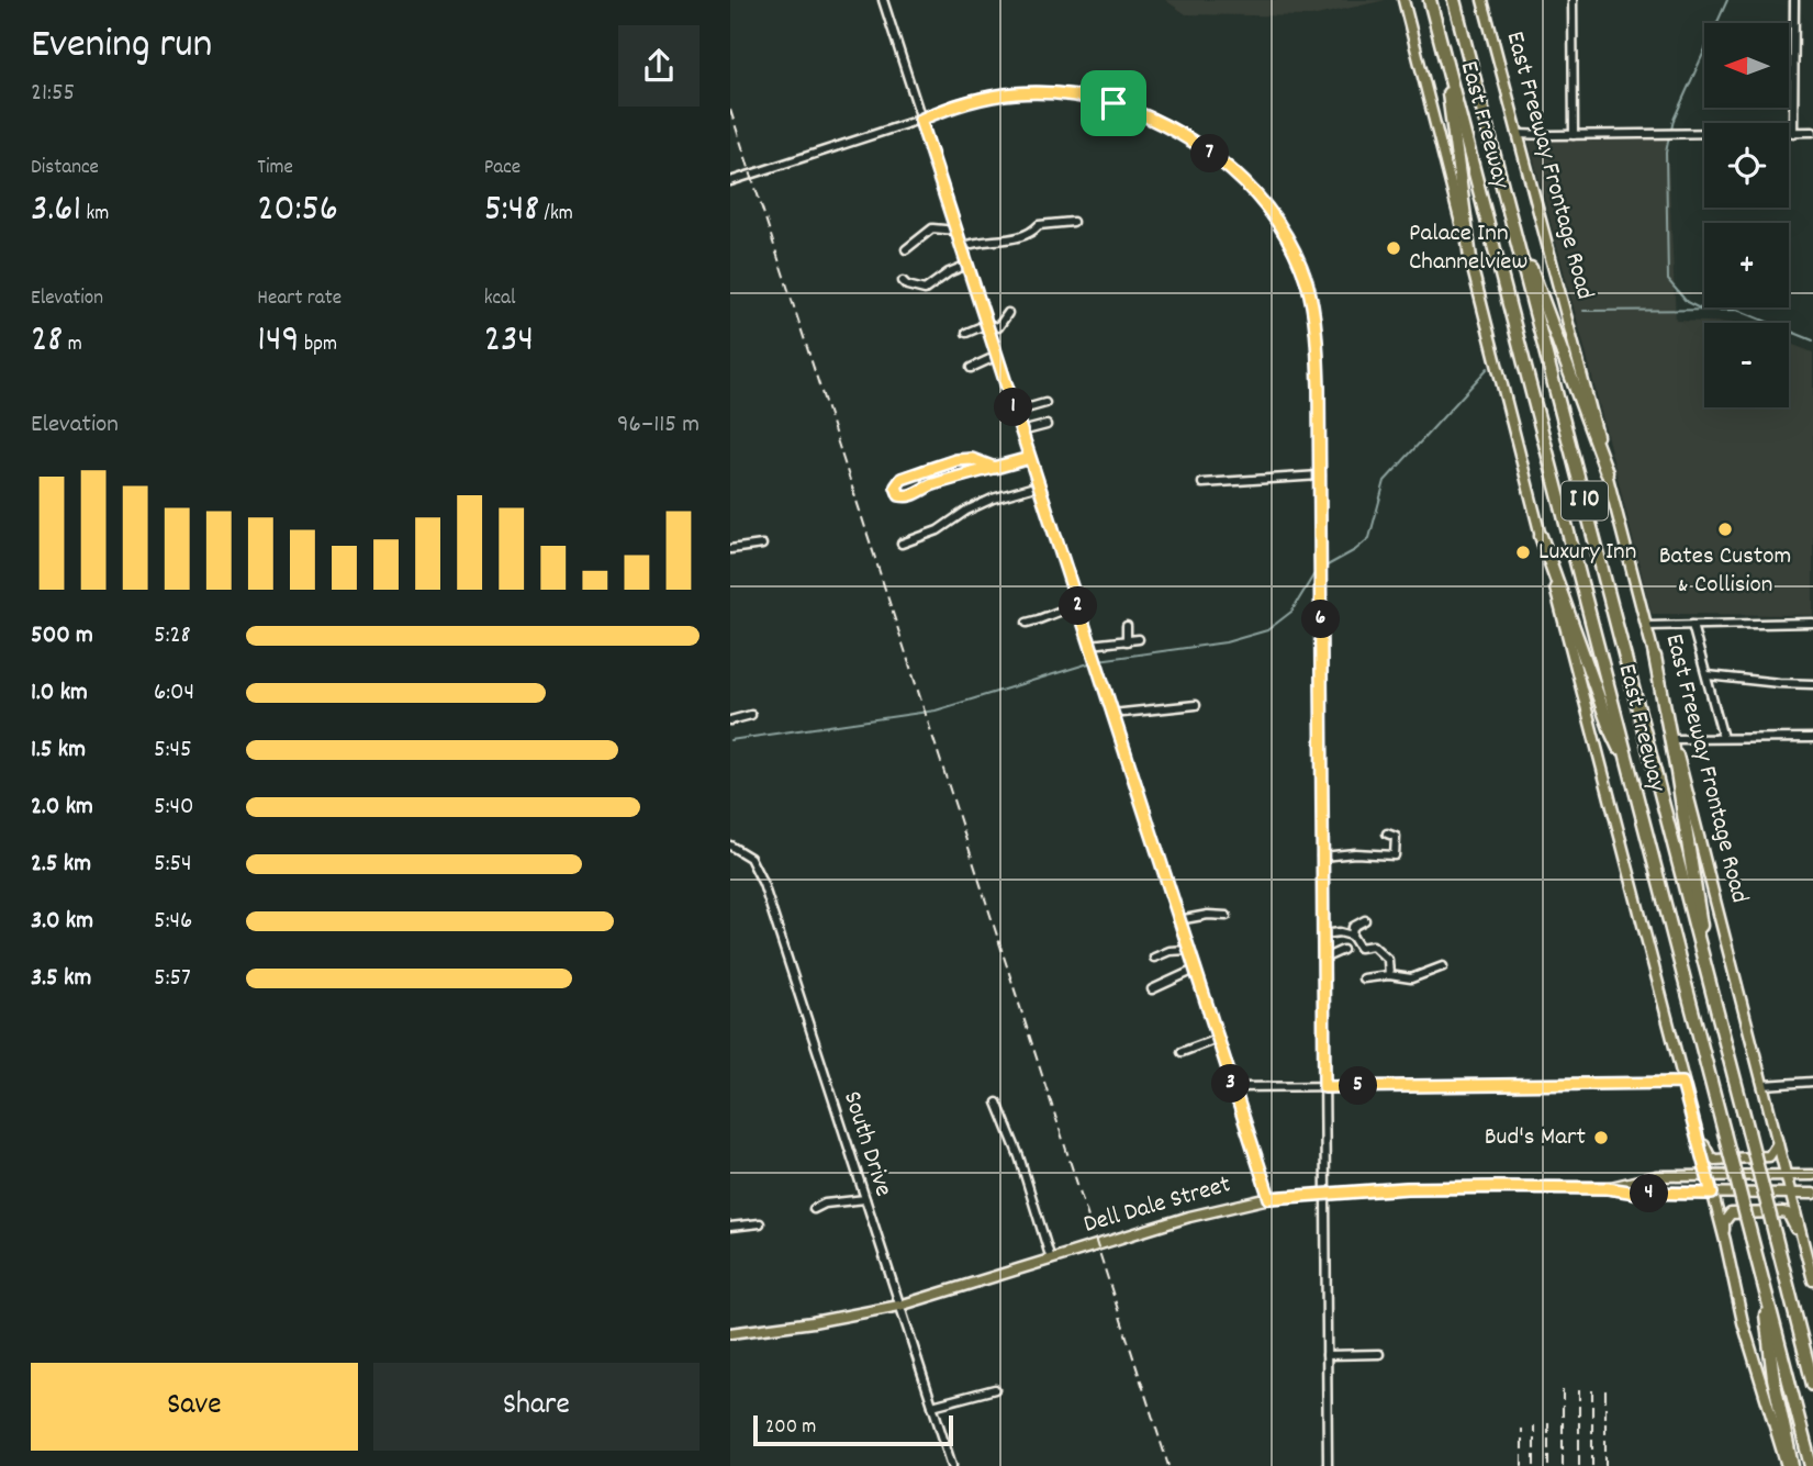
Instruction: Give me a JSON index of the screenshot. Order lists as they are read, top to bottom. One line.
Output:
{"streets":{"highway":["East Freeway","I 10"],"main road":["East Freeway Frontage Road","Dell Dale Street"],"street":["South Drive"]},"crossings":[["East Freeway Frontage Road","Dell Dale Street"],["South Drive","Dell Dale Street"]],"places":["Palace Inn Channelview","Bates Custom & Collision","Luxury Inn","Bud's Mart"],"scale_bar":"200 m","north":"left","page":{"heading":["Evening run","21:55"],"map_buttons":["+","−"],"stats":[["Distance","3.61 km"],["Time","20:56"],["Pace","5:48 /km"],["Elevation","28 m"],["Heart rate","149 bpm"],["kcal","234"]],"pins":["7","1","2","6","3","5","4"],"chart":["Elevation","96–115 m"],"list":[{"name":"500 m","note":"5:28"},{"name":"1.0 km","note":"6:04"},{"name":"1.5 km","note":"5:45"},{"name":"2.0 km","note":"5:40"},{"name":"2.5 km","note":"5:54"},{"name":"3.0 km","note":"5:46"},{"name":"3.5 km","note":"5:57"}],"buttons":["Save","Share"],"scale":"200 m"}}
